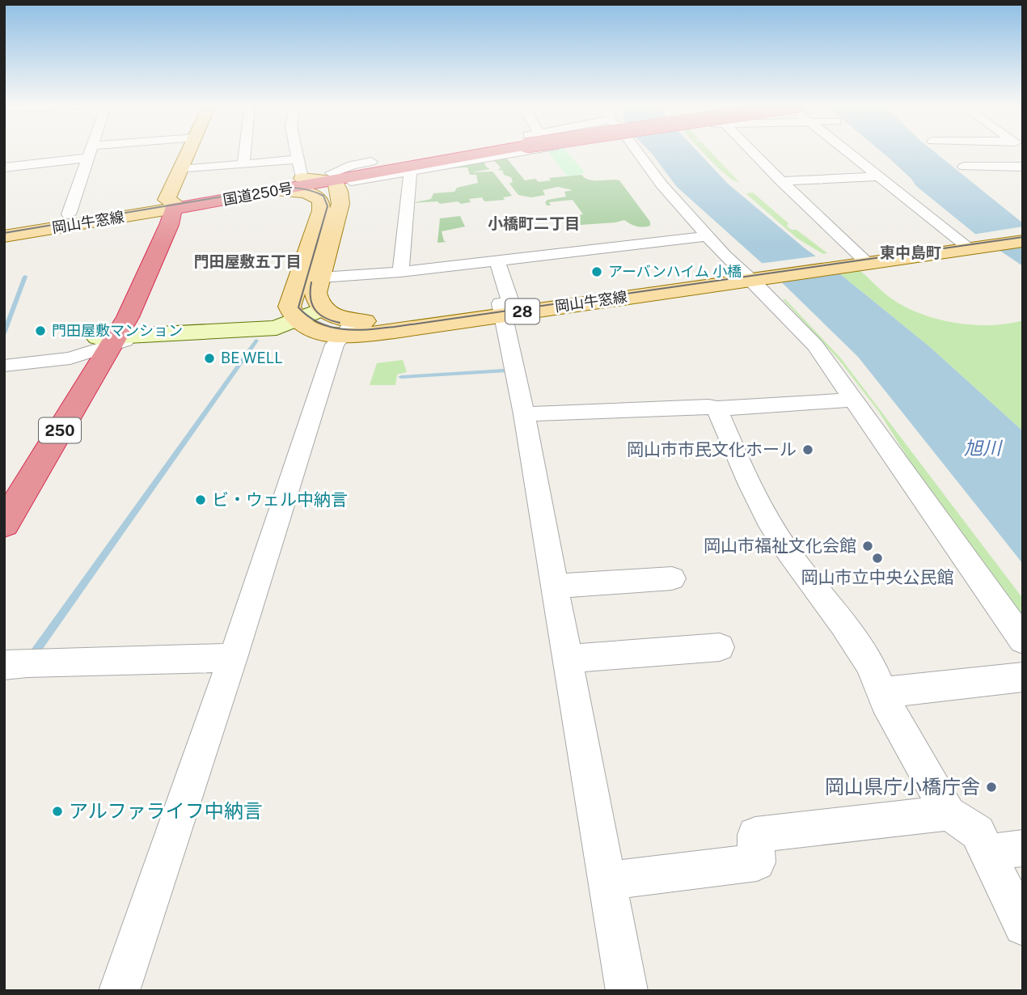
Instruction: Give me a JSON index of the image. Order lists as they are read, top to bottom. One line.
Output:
{"streets":{"highway":["国道250号","250"],"main road":["岡山牛窓線","28"]},"crossings":[["国道250号","岡山牛窓線"],["国道250号","250"],["岡山牛窓線","250"]],"districts":["小橋町二丁目","東中島町","門田屋敷五丁目"],"water":["旭川"],"places":["アーバンハイム 小橋","門田屋敷マンション","BE WELL","岡山市市民文化ホール","ビ・ウェル中納言","岡山市福祉文化会館","岡山市立中央公民館","岡山県庁小橋庁舎","アルファライフ中納言"]}
